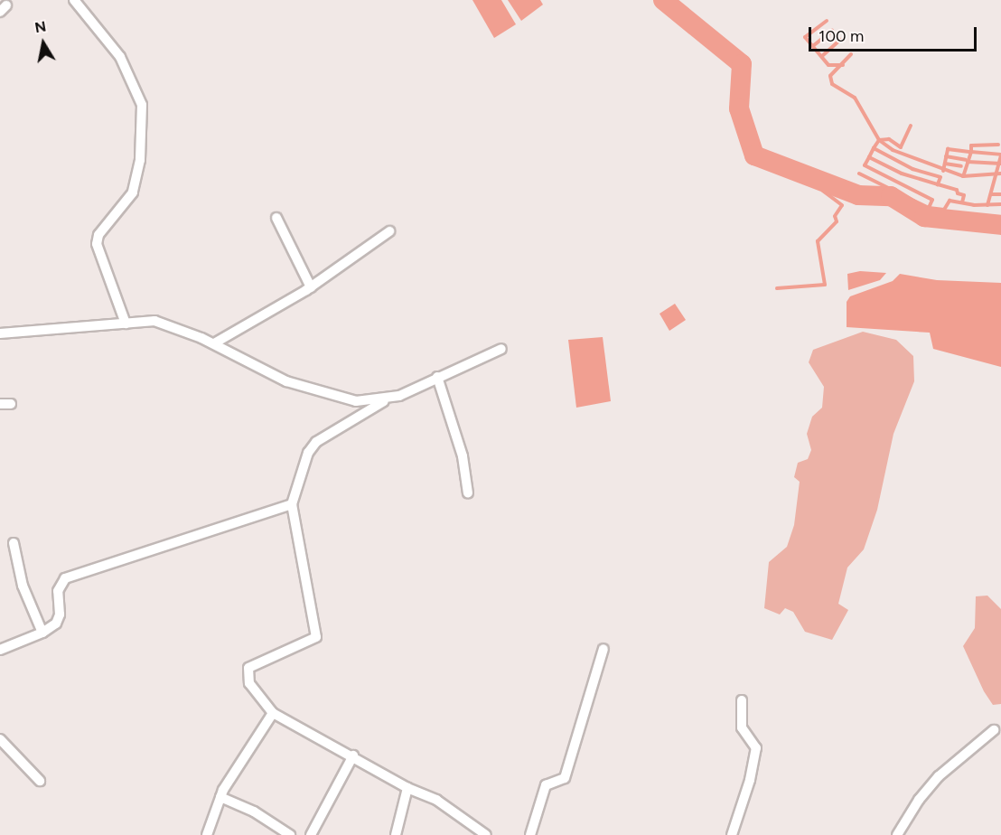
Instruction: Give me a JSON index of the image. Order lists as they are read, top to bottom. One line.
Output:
{"scale_bar":"100 m","north":"top"}
